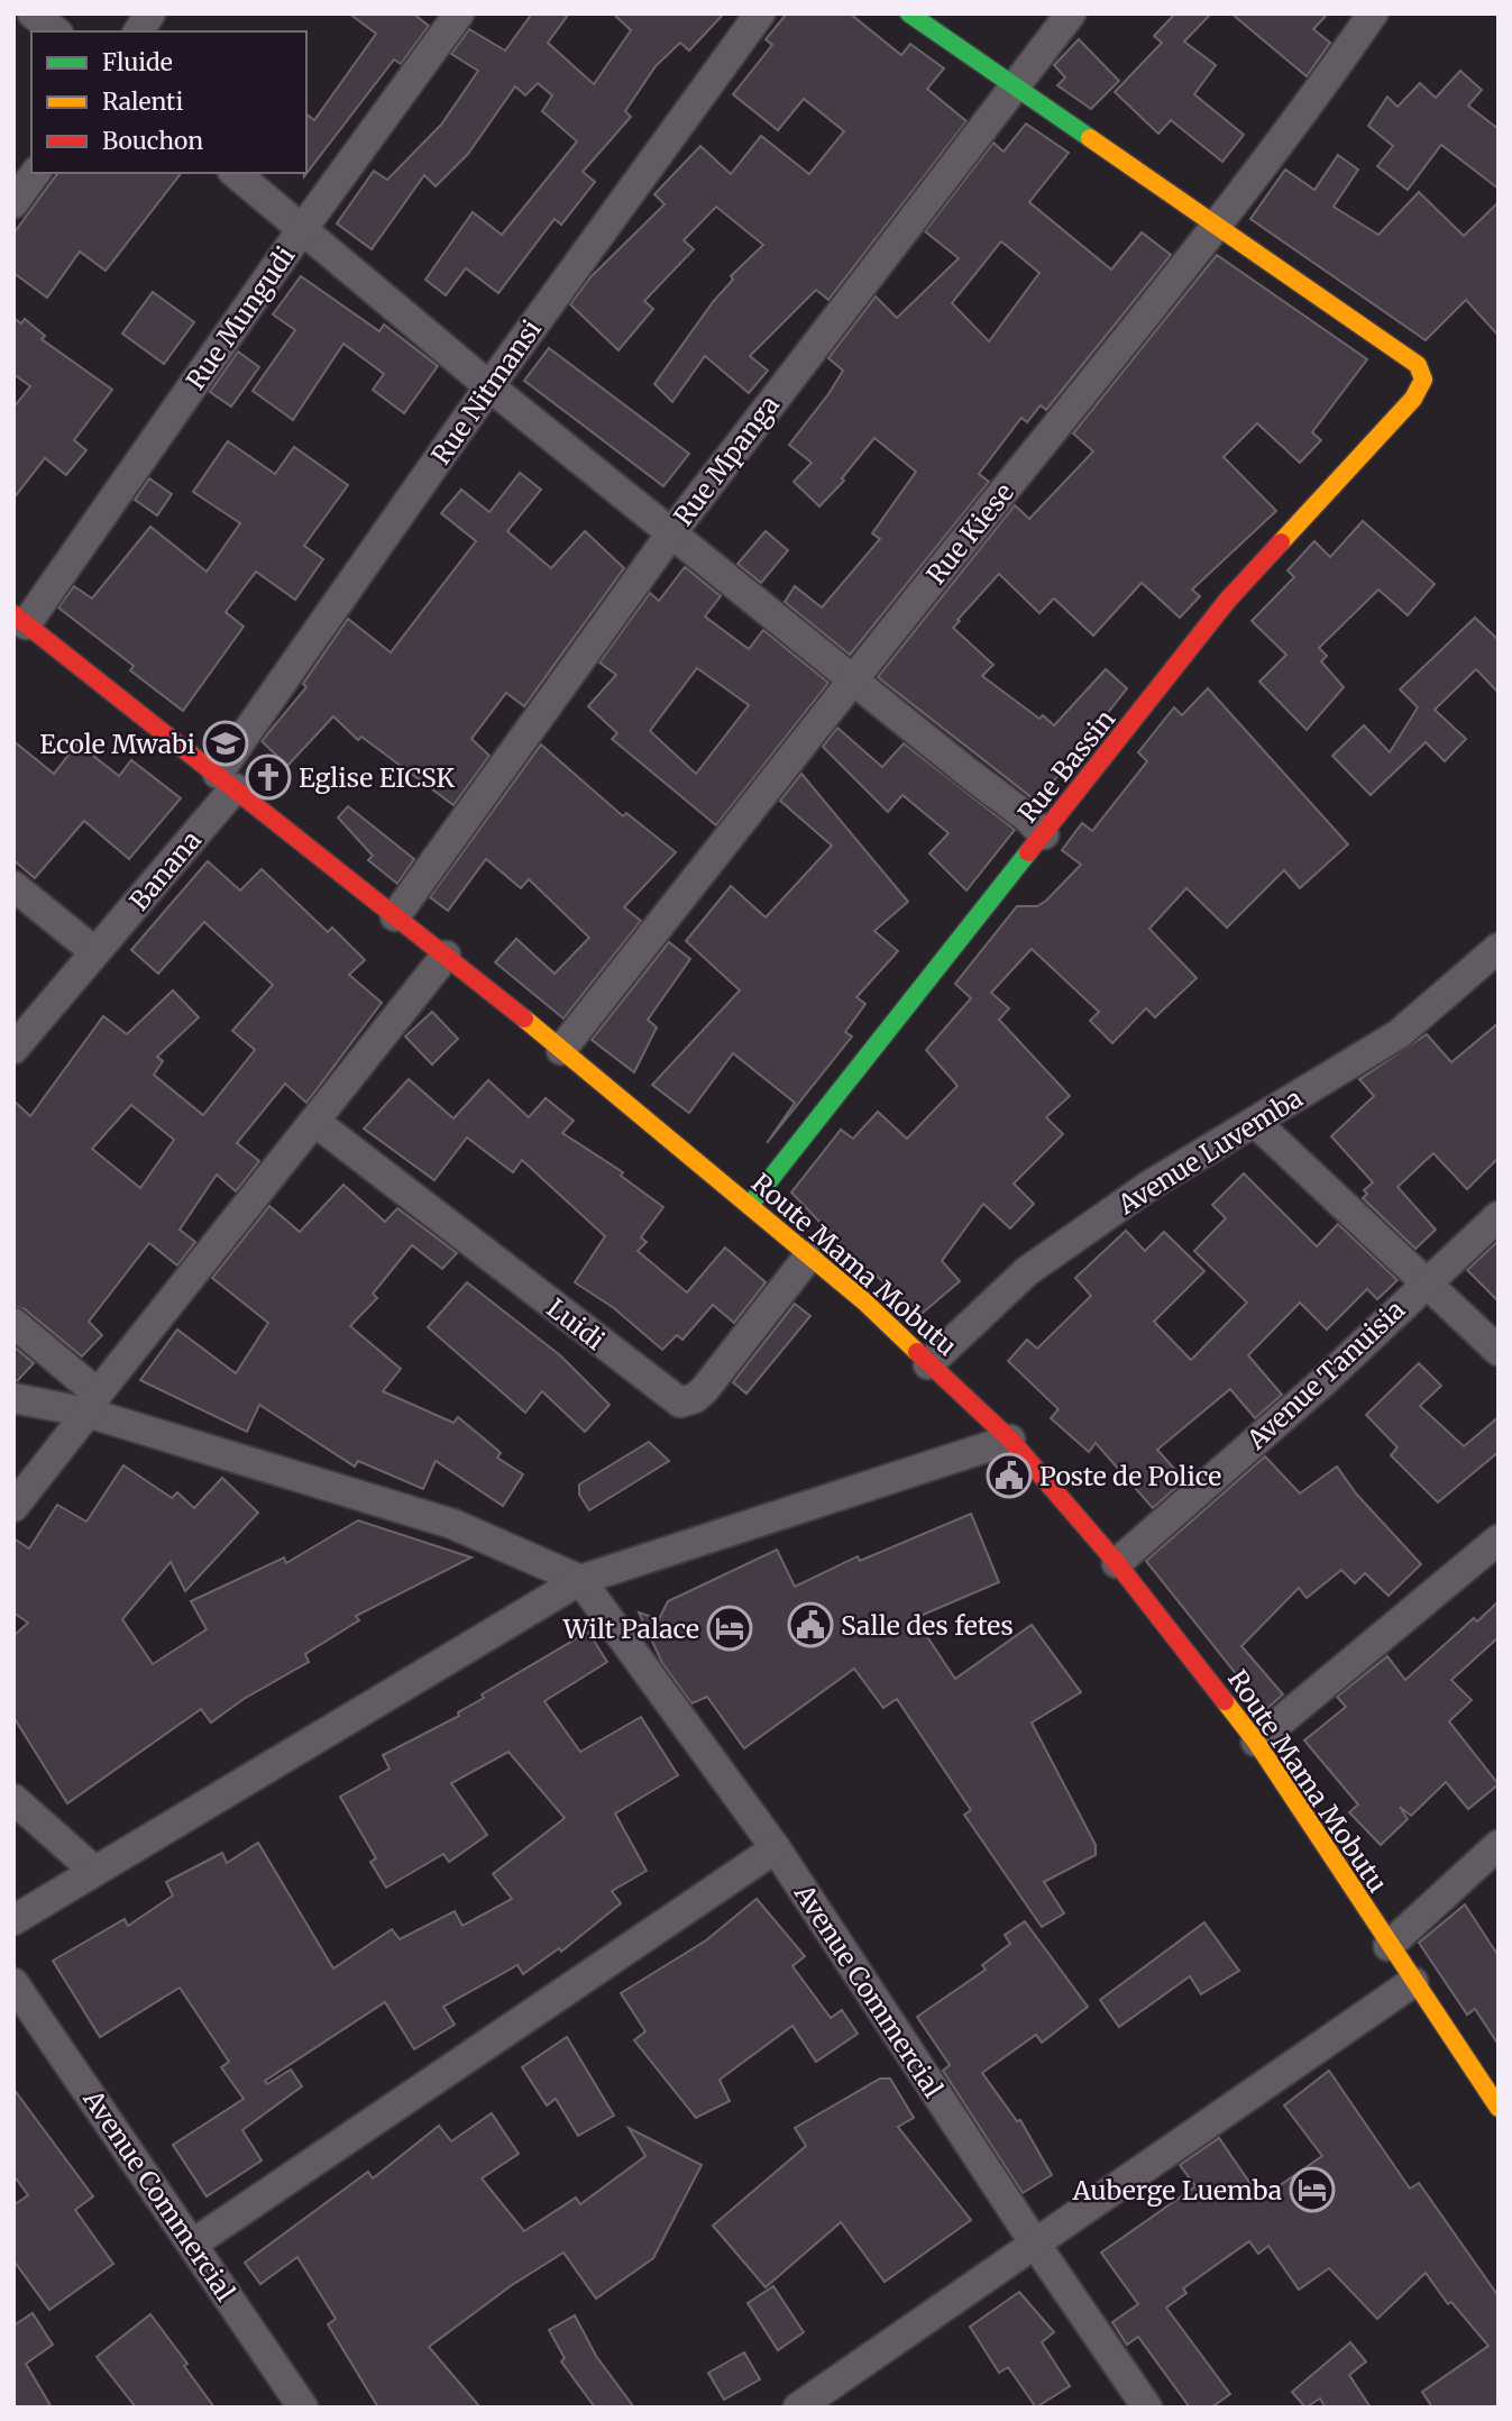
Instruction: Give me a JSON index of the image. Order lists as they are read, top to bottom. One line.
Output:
{"streets":{"street":["Rue Mungudi","Rue Nitmansi","Rue Mpanga","Rue Kiese","Rue Bassin","Banana","Avenue Luvemba","Route Mama Mobutu","Luidi","Avenue Tanuisia","Avenue Commercial"]},"crossings":[["Rue Mungudi","Route Mama Mobutu"],["Rue Nitmansi","Banana"],["Rue Nitmansi","Route Mama Mobutu"],["Rue Mpanga","Route Mama Mobutu"],["Rue Kiese","Rue Bassin"],["Rue Kiese","Route Mama Mobutu"],["Rue Bassin","Route Mama Mobutu"],["Banana","Route Mama Mobutu"],["Avenue Luvemba","Route Mama Mobutu"],["Route Mama Mobutu","Luidi"],["Route Mama Mobutu","Avenue Tanuisia"]],"places":{"school or university":["Ecole Mwabi"],"church":["Eglise EICSK"],"public building":["Poste de Police","Salle des fetes"],"hotel":["Wilt Palace","Auberge Luemba"]},"legend":["Fluide","Ralenti","Bouchon"]}
